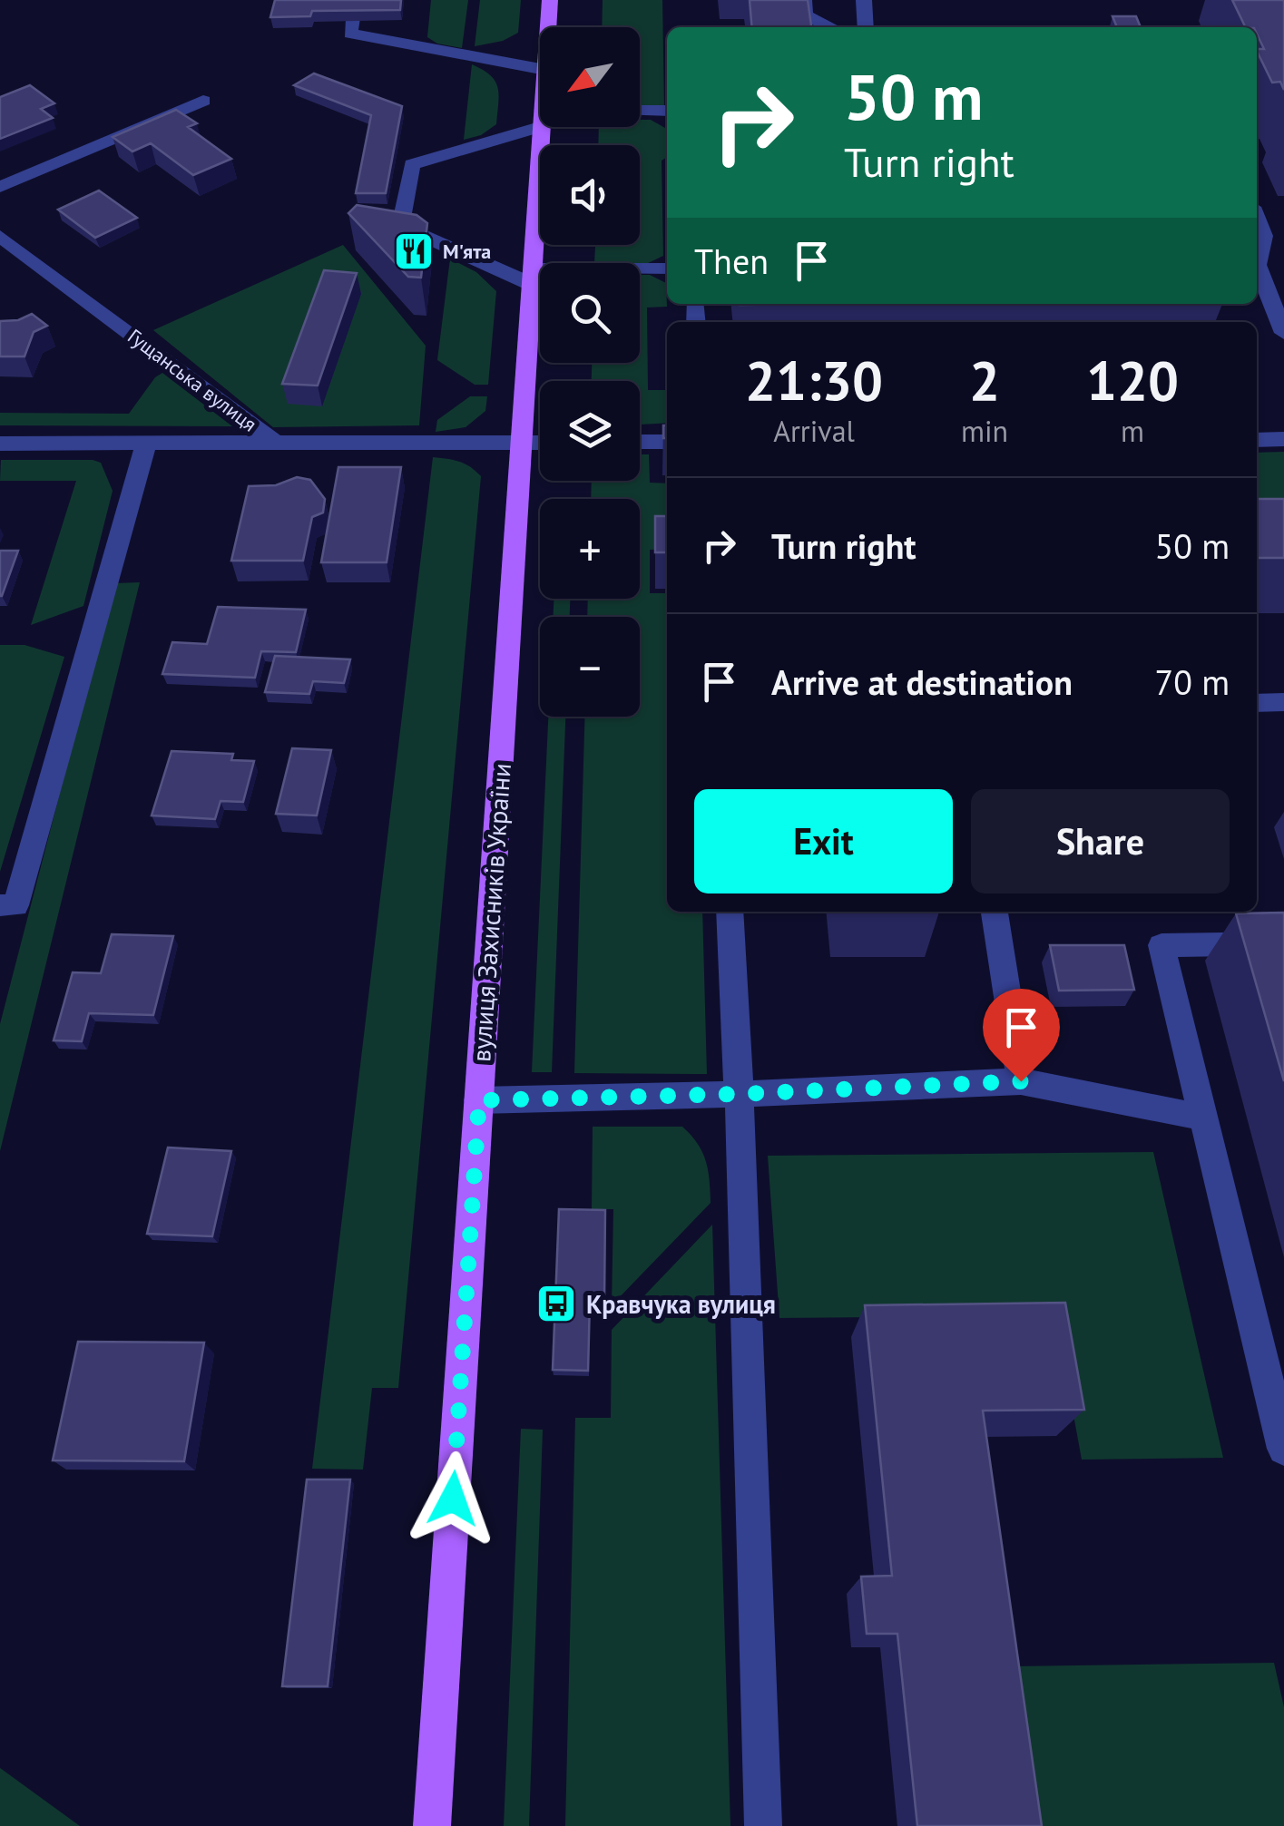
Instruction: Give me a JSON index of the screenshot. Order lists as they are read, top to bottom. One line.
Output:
{"streets":{"main road":["вулиця Захисників України"],"street":["Гущанська вулиця"]},"crossings":[["Гущанська вулиця","вулиця Захисників України"]],"places":{"restaurant":["М'ята"],"bus stop":["Кравчука вулиця"]},"north":"bottom left","page":{"map_buttons":["+","−"],"turn":["50 m","Turn right"],"then":"Then","eta":["21:30","Arrival","2","min","120","m"],"list":[{"name":"Turn right","value":"50 m"},{"name":"Arrive at destination","value":"70 m"}],"buttons":["Exit","Share"]}}
